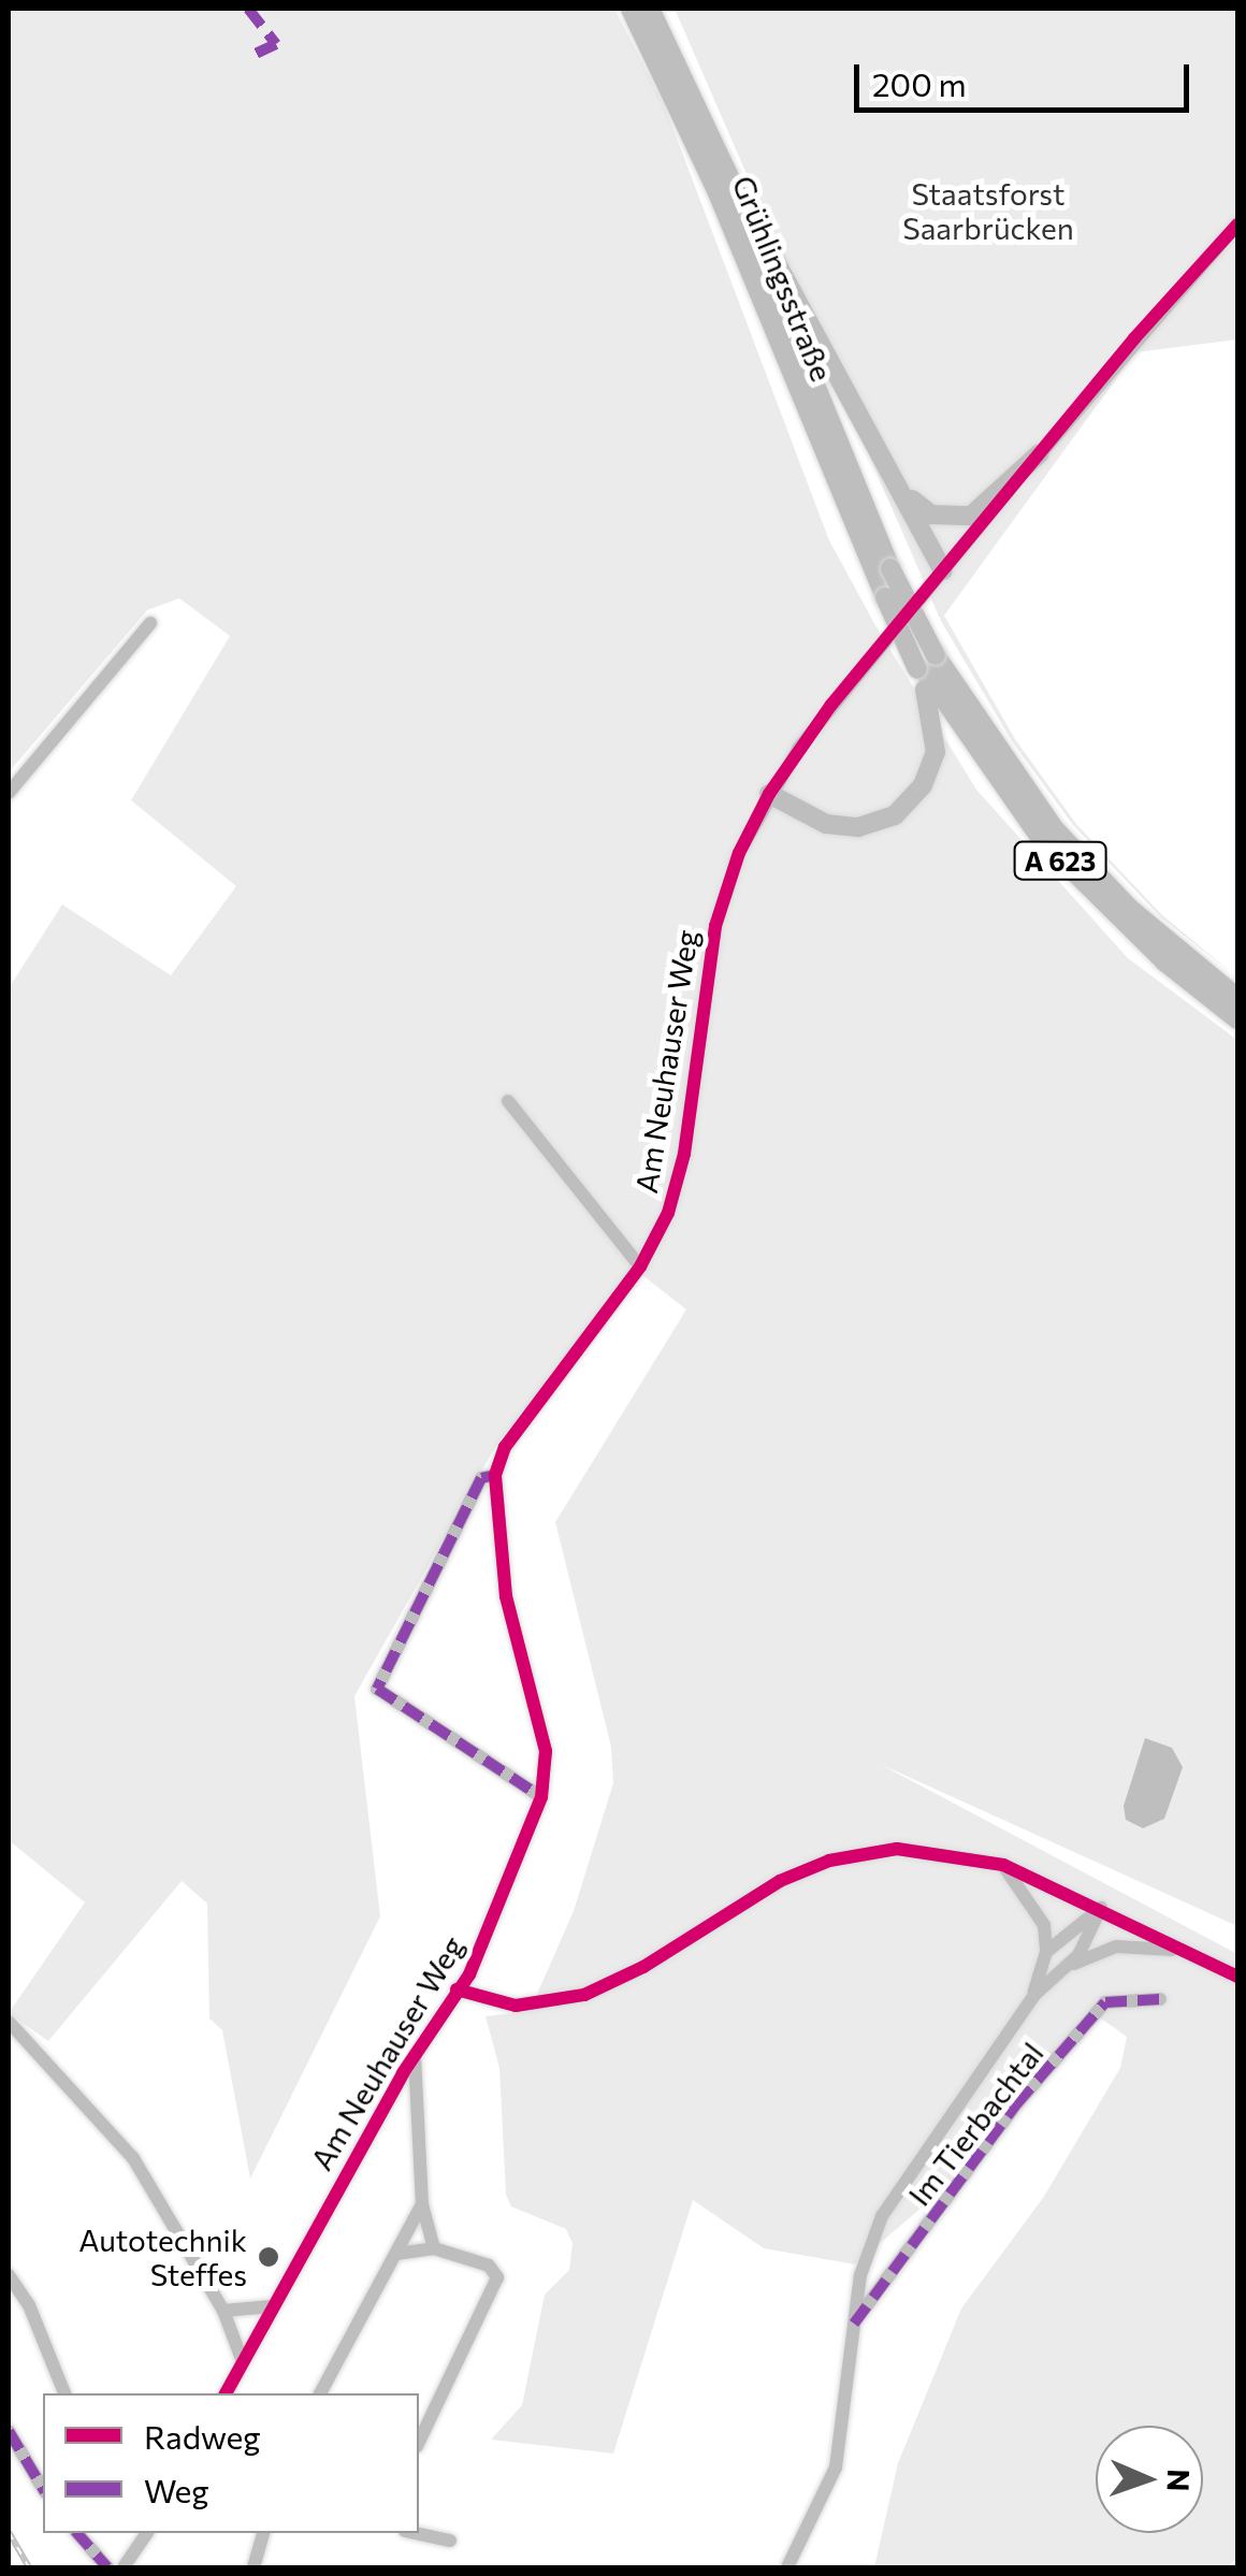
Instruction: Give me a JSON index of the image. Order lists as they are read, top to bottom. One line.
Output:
{"streets":{"highway":["Grühlingsstraße","A 623"],"street":["Am Neuhauser Weg","Im Tierbachtal"]},"crossings":[["Grühlingsstraße","A 623"]],"parks":["Staatsforst Saarbrücken"],"places":["Autotechnik Steffes"],"legend":["Radweg","Weg"],"scale_bar":"200 m","north":"right"}
